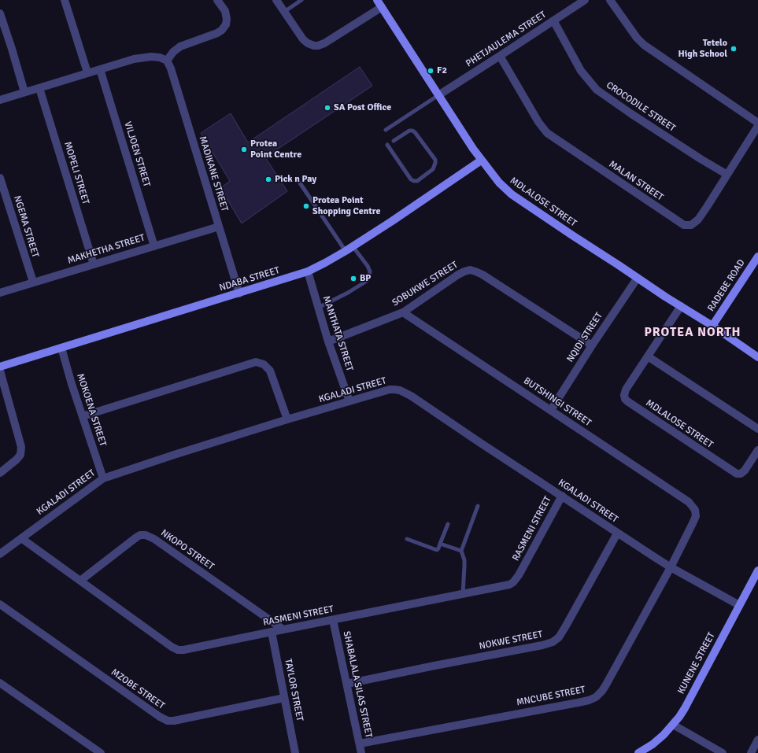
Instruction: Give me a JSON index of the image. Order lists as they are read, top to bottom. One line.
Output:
{"streets":{"street":["PHETJAULEMA STREET","CROCODILE STREET","VILJOEN STREET","MOPELI STREET","MADIKANE STREET","MALAN STREET","MDLALOSE STREET","NGEMA STREET","MAKHETHA STREET","NDABA STREET","SOBUKWE STREET","RADEBE ROAD","MANTHATA STREET","NQIDI STREET","KGALADI STREET","BUTSHINGI STREET","MOKOENA STREET","RASMENI STREET","NKOPO STREET","NOKWE STREET","KUNENE STREET","SHABALALA SILAS STREET","MZOBE STREET","TAYLOR STREET","MNCUBE STREET"]},"crossings":[["PHETJAULEMA STREET","CROCODILE STREET"],["PHETJAULEMA STREET","MALAN STREET"],["PHETJAULEMA STREET","MDLALOSE STREET"],["CROCODILE STREET","MALAN STREET"],["VILJOEN STREET","MAKHETHA STREET"],["MOPELI STREET","MAKHETHA STREET"],["MADIKANE STREET","MAKHETHA STREET"],["MADIKANE STREET","NDABA STREET"],["MDLALOSE STREET","NDABA STREET"],["MDLALOSE STREET","RADEBE ROAD"],["MDLALOSE STREET","NQIDI STREET"],["NGEMA STREET","MAKHETHA STREET"],["NDABA STREET","MANTHATA STREET"],["NDABA STREET","MOKOENA STREET"],["SOBUKWE STREET","MANTHATA STREET"],["SOBUKWE STREET","NQIDI STREET"],["SOBUKWE STREET","BUTSHINGI STREET"],["MANTHATA STREET","KGALADI STREET"],["NQIDI STREET","BUTSHINGI STREET"],["KGALADI STREET","MOKOENA STREET"],["KGALADI STREET","RASMENI STREET"],["KGALADI STREET","NOKWE STREET"],["KGALADI STREET","KUNENE STREET"],["KGALADI STREET","MNCUBE STREET"],["BUTSHINGI STREET","MNCUBE STREET"],["RASMENI STREET","NKOPO STREET"],["RASMENI STREET","SHABALALA SILAS STREET"],["RASMENI STREET","TAYLOR STREET"],["NOKWE STREET","SHABALALA SILAS STREET"],["SHABALALA SILAS STREET","MNCUBE STREET"],["MZOBE STREET","TAYLOR STREET"]],"districts":["PROTEA NORTH"],"places":["Tetelo High School","F2","SA Post Office","Protea Point Centre","Pick n Pay","Protea Point Shopping Centre","BP"]}
